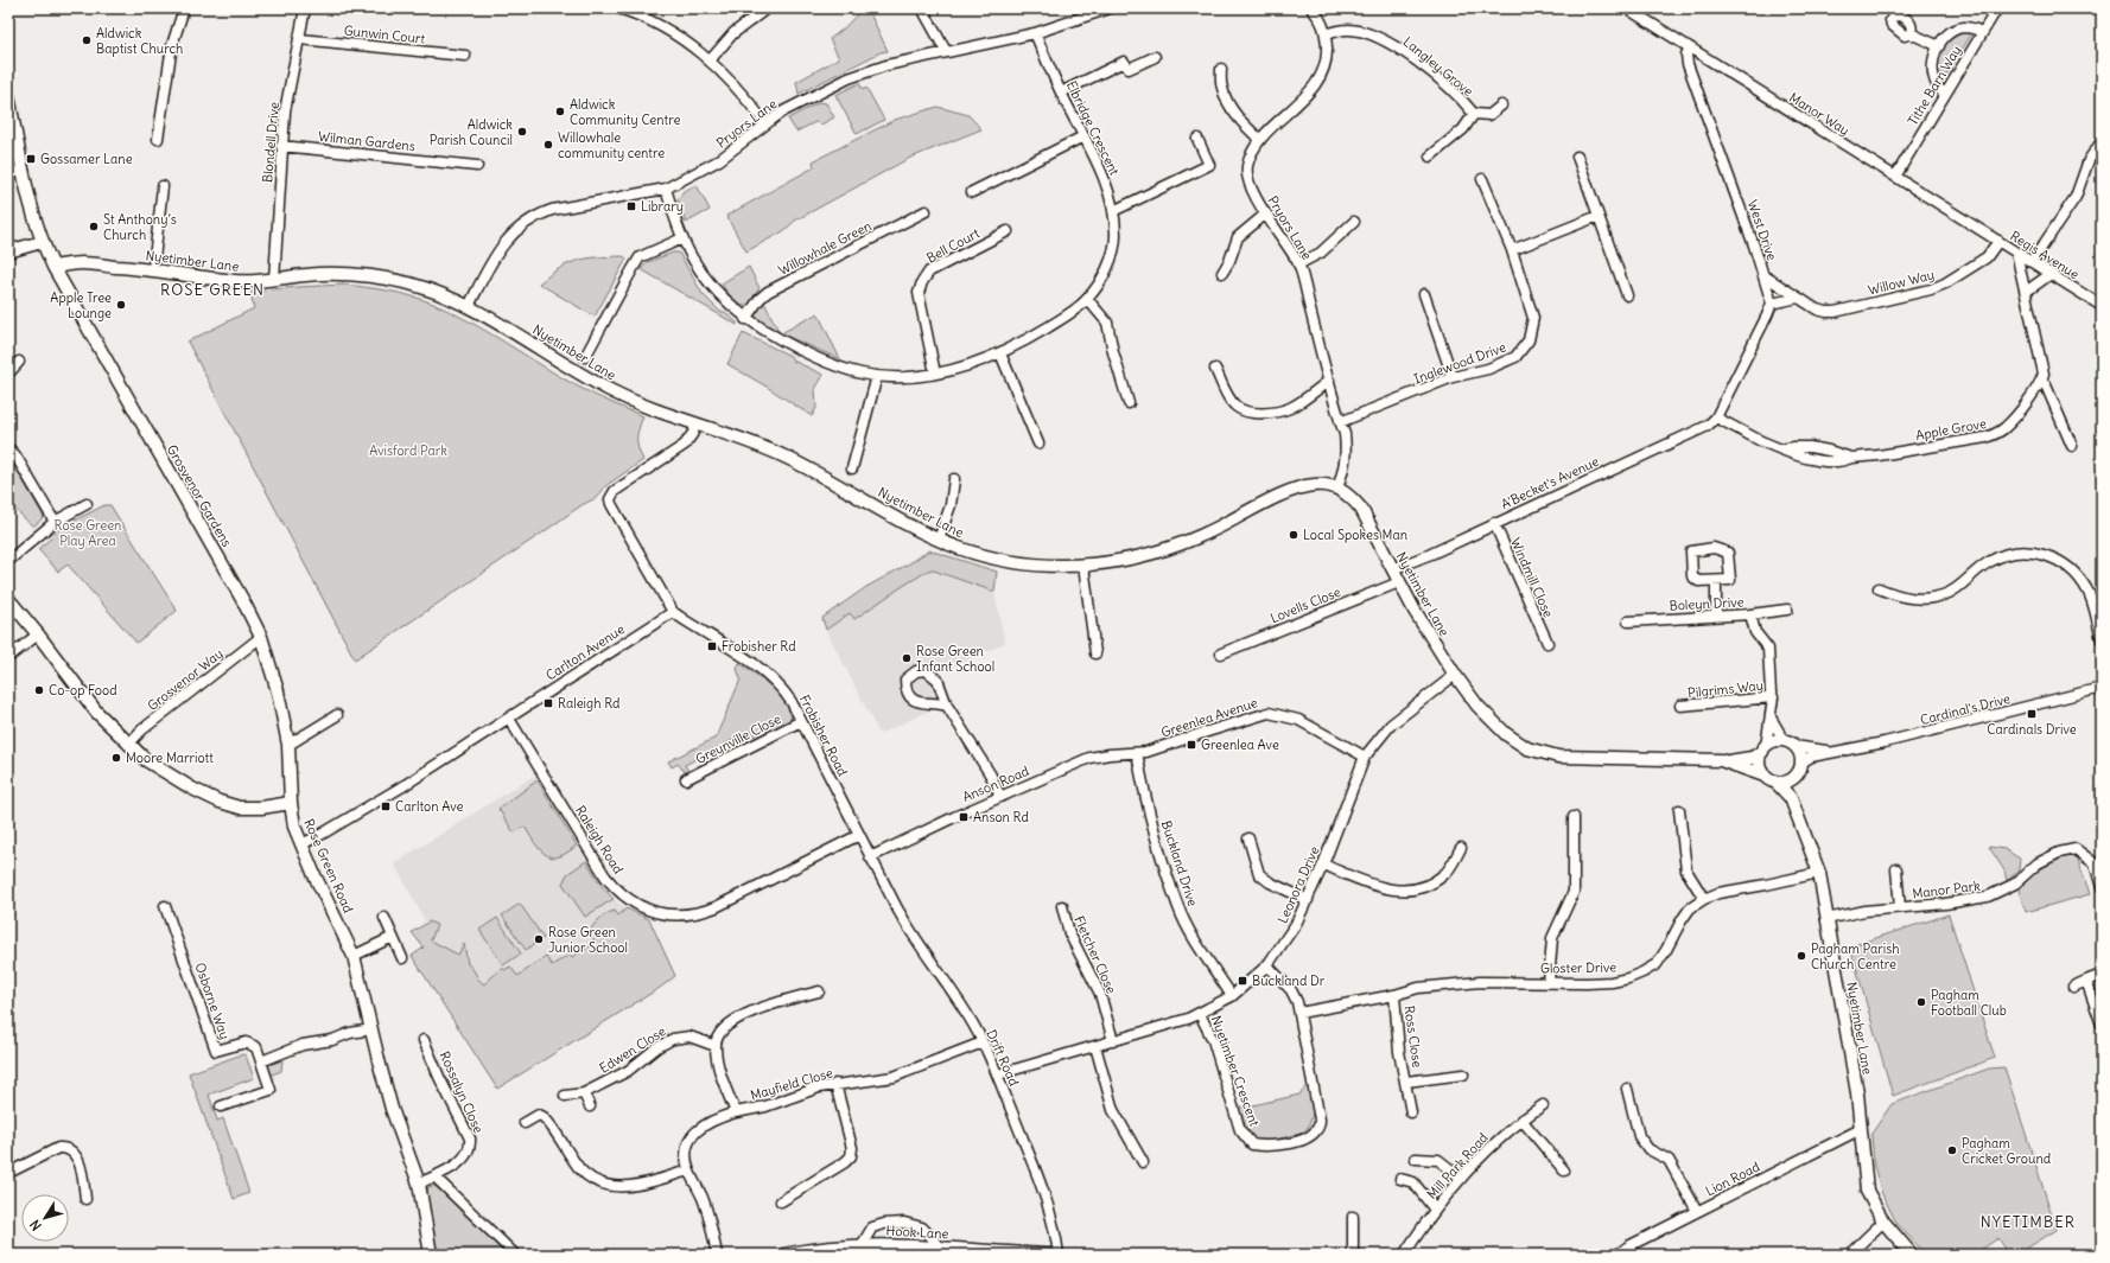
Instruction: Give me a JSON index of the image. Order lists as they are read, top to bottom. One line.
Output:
{"streets":{"street":["Gunwin Court","Langley Grove","Tithe Barn Way","Manor Way","Pryors Lane","Elbridge Crescent","Wilman Gardens","Blondell Drive","West Drive","Bell Court","Willowhale Green","Regis Avenue","Nyetimber Lane","Willow Way","Inglewood Drive","Apple Grove","A'Becket's Avenue","Grosvenor Gardens","Windmill Close","Boleyn Drive","Lovells Close","Carlton Avenue","Grosvenor Way","Pilgrims Way","Cardinal's Drive","Greenlea Avenue","Frobisher Road","Greynville Close","Anson Road","Raleigh Road","Buckland Drive","Rose Green Road","Leonora Drive","Manor Park","Fletcher Close","Gloster Drive","Osborne Way","Ross Close","Edwen Close","Drift Road","Nyetimber Crescent","Mayfield Close","Rossalyn Close","Mill Park Road","Lion Road","Hook Lane"]},"crossings":[["Gunwin Court","Blondell Drive"],["Langley Grove","Pryors Lane"],["Tithe Barn Way","Manor Way"],["Manor Way","West Drive"],["Manor Way","Regis Avenue"],["Manor Way","Willow Way"],["Pryors Lane","Elbridge Crescent"],["Pryors Lane","Nyetimber Lane"],["Pryors Lane","Inglewood Drive"],["Elbridge Crescent","Bell Court"],["Elbridge Crescent","Willowhale Green"],["Wilman Gardens","Blondell Drive"],["Blondell Drive","Nyetimber Lane"],["West Drive","Willow Way"],["Regis Avenue","Willow Way"],["Nyetimber Lane","A'Becket's Avenue"],["Nyetimber Lane","Grosvenor Gardens"],["Nyetimber Lane","Lovells Close"],["Nyetimber Lane","Cardinal's Drive"],["Nyetimber Lane","Leonora Drive"],["Nyetimber Lane","Manor Park"],["Nyetimber Lane","Gloster Drive"],["Nyetimber Lane","Lion Road"],["Apple Grove","A'Becket's Avenue"],["A'Becket's Avenue","Windmill Close"],["Grosvenor Gardens","Grosvenor Way"],["Grosvenor Gardens","Rose Green Road"],["Carlton Avenue","Frobisher Road"],["Carlton Avenue","Raleigh Road"],["Carlton Avenue","Rose Green Road"],["Greenlea Avenue","Anson Road"],["Greenlea Avenue","Buckland Drive"],["Greenlea Avenue","Leonora Drive"],["Frobisher Road","Greynville Close"],["Frobisher Road","Anson Road"],["Frobisher Road","Raleigh Road"],["Frobisher Road","Drift Road"],["Anson Road","Buckland Drive"],["Buckland Drive","Leonora Drive"],["Rose Green Road","Rossalyn Close"],["Leonora Drive","Fletcher Close"],["Leonora Drive","Drift Road"],["Leonora Drive","Nyetimber Crescent"],["Gloster Drive","Ross Close"],["Gloster Drive","Nyetimber Crescent"],["Edwen Close","Mayfield Close"],["Drift Road","Mayfield Close"]],"districts":["ROSE GREEN","NYETIMBER"],"parks":["Avisford Park","Rose Green Play Area"],"places":{"other":["Aldwick Baptist Church","Aldwick Community Centre","Aldwick Parish Council","Willowhale community centre","St Anthony’s Church","Apple Tree Lounge","Local Spokes Man","Rose Green Infant School","Co-op Food","Moore Marriott","Rose Green Junior School","Pagham Parish Church Centre","Pagham Football Club","Pagham Cricket Ground"],"transit":["Gossamer Lane","Library","Frobisher Rd","Raleigh Rd","Cardinals Drive","Greenlea Ave","Carlton Ave","Anson Rd","Buckland Dr"]},"north":"bottom left"}
